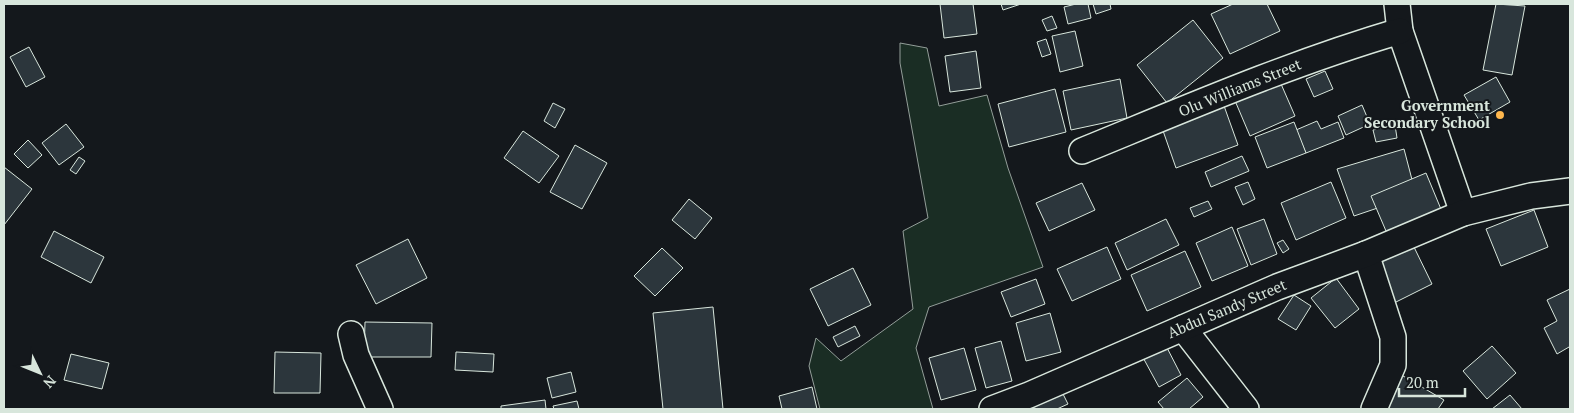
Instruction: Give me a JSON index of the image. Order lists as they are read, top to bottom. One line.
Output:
{"streets":{"street":["Olu Williams Street","Abdul Sandy Street"]},"places":["Government Secondary School"],"scale_bar":"20 m","north":"bottom right"}
